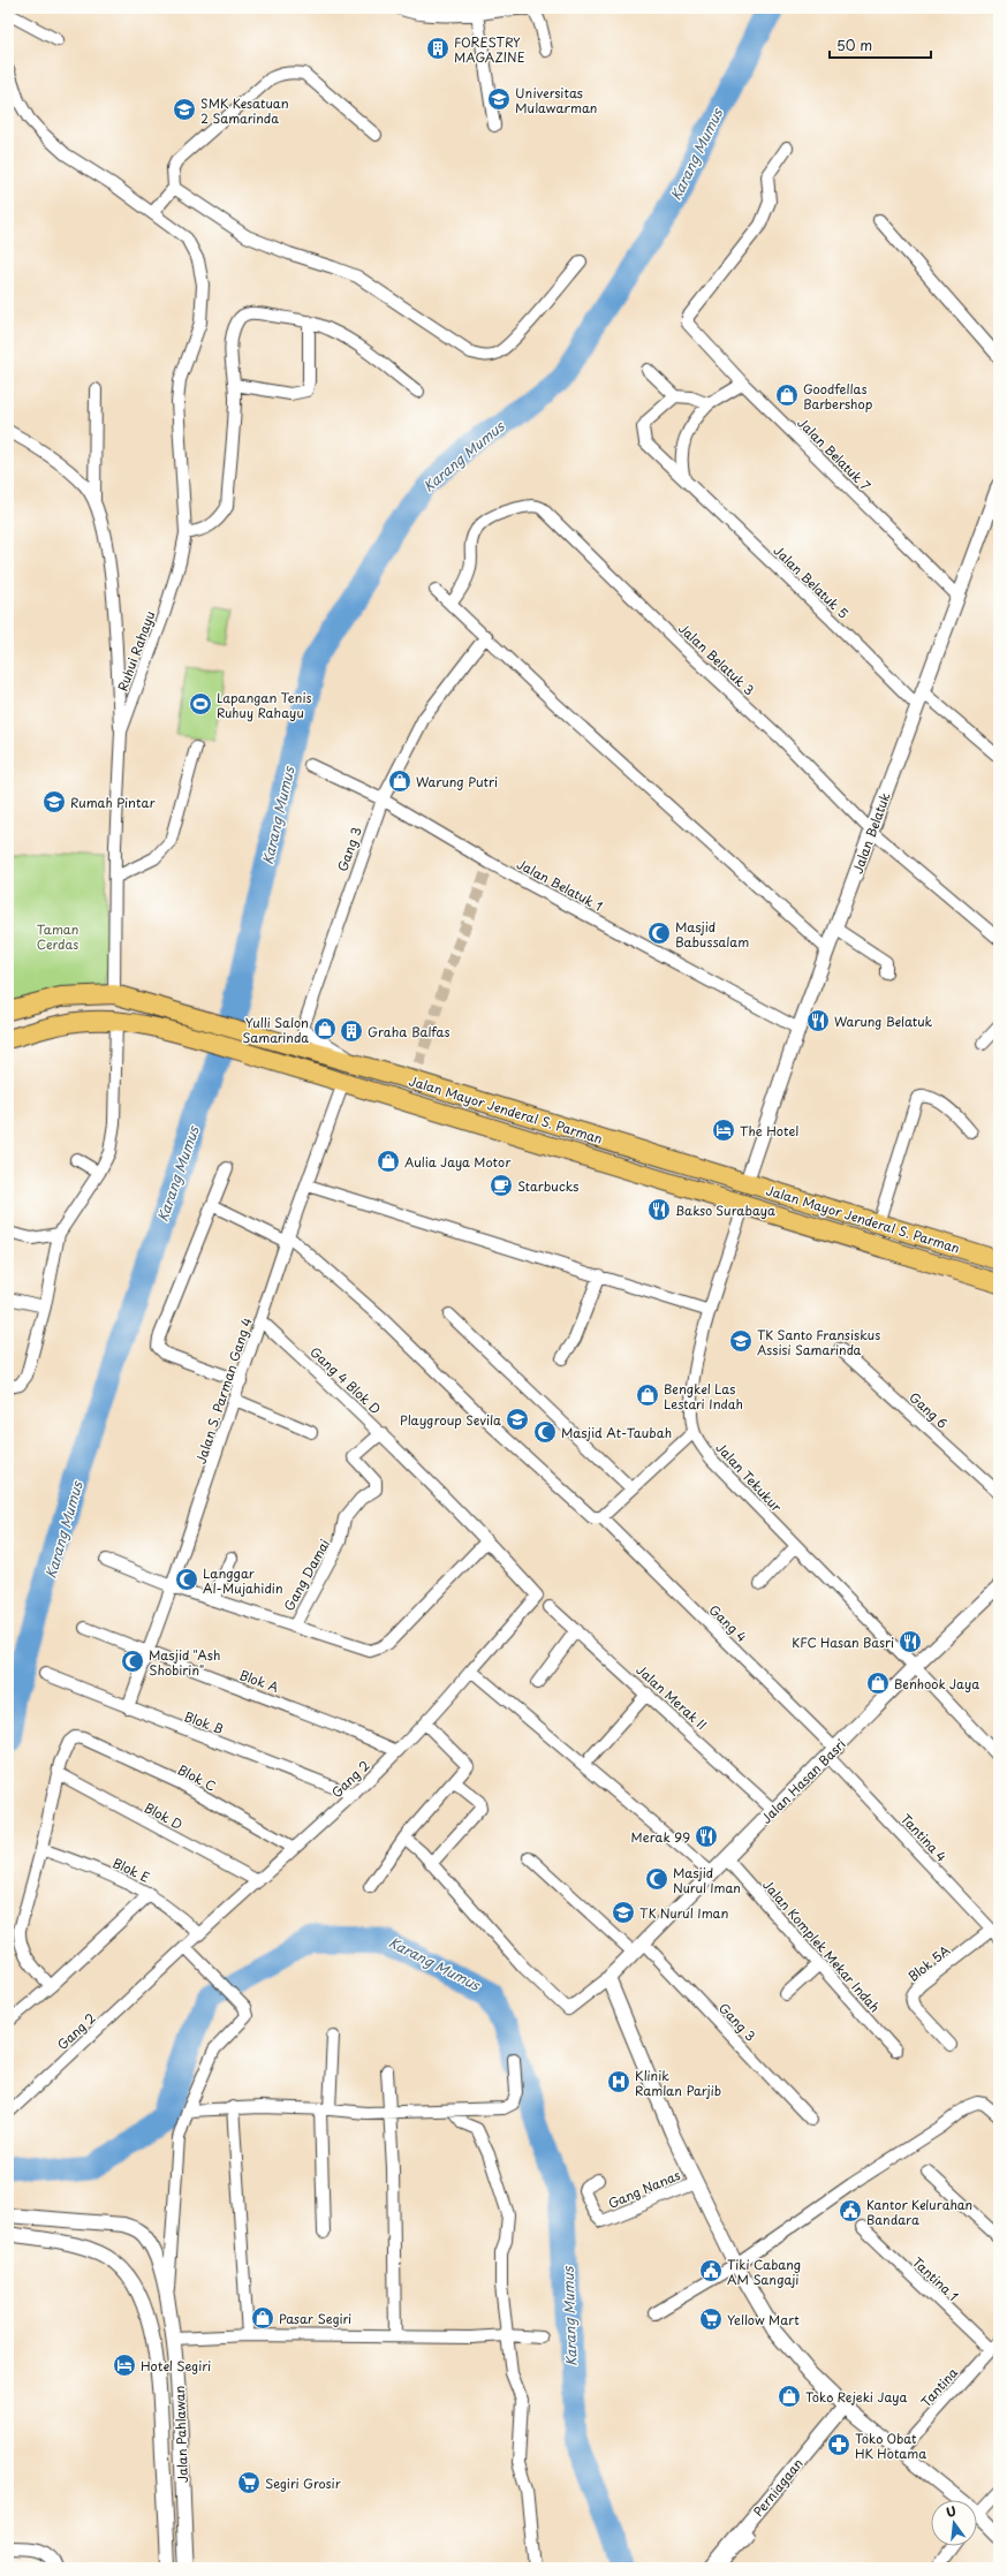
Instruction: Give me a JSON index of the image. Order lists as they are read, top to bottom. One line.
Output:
{"streets":{"main road":["Jalan Mayor Jenderal S. Parman"],"street":["Jalan Belatuk 7","Jalan Belatuk 5","Ruhui Rahayu","Jalan Belatuk 3","Jalan Belatuk","Gang 3","Jalan Belatuk 1","Gang 4 Blok D","Jalan S. Parman Gang 4","Gang 6","Jalan Tekukur","Gang Damai","Gang 4","Blok A","Jalan Merak II","Blok B","Blok C","Gang 2","Jalan Hasan Basri","Blok D","Tantina 4","Blok E","Jalan Komplek Mekar Indah","Blok 5A","Gang Nanas","Tantina 1","Tantina","Jalan Pahlawan","Perniagaan"]},"crossings":[["Jalan Belatuk 7","Jalan Belatuk"],["Jalan Belatuk 5","Jalan Belatuk"],["Ruhui Rahayu","Jalan Mayor Jenderal S. Parman"],["Jalan Belatuk 3","Jalan Belatuk"],["Jalan Belatuk","Jalan Belatuk 1"],["Jalan Belatuk","Jalan Mayor Jenderal S. Parman"],["Gang 3","Jalan Belatuk 1"],["Gang 3","Jalan Mayor Jenderal S. Parman"],["Gang 3","Jalan Hasan Basri"],["Jalan Mayor Jenderal S. Parman","Jalan S. Parman Gang 4"],["Jalan Mayor Jenderal S. Parman","Jalan Tekukur"],["Gang 4 Blok D","Jalan S. Parman Gang 4"],["Gang 4 Blok D","Gang Damai"],["Gang 4 Blok D","Gang 2"],["Jalan S. Parman Gang 4","Blok A"],["Jalan S. Parman Gang 4","Blok B"],["Jalan Tekukur","Jalan Hasan Basri"],["Gang 4","Jalan Hasan Basri"],["Gang 4","Tantina 4"],["Blok A","Gang 2"],["Jalan Merak II","Jalan Hasan Basri"],["Blok B","Gang 2"],["Blok C","Gang 2"],["Blok C","Blok D"],["Gang 2","Blok D"],["Gang 2","Blok E"],["Jalan Hasan Basri","Tantina 4"],["Jalan Hasan Basri","Jalan Komplek Mekar Indah"],["Tantina 4","Blok 5A"],["Tantina 1","Tantina"]],"water":["Karang Mumus"],"parks":["Taman Cerdas"],"places":{"building":["FORESTRY MAGAZINE","Graha Balfas"],"school or university":["Universitas Mulawarman","SMK Kesatuan 2 Samarinda","Rumah Pintar","TK Santo Fransiskus Assisi Samarinda","Playgroup Sevila","TK Nurul Iman"],"shop":["Goodfellas Barbershop","Warung Putri","Yulli Salon Samarinda","Aulia Jaya Motor","Bengkel Las Lestari Indah","Benhook Jaya","Pasar Segiri","Toko Rejeki Jaya"],"sports":["Lapangan Tenis Ruhuy Rahayu"],"mosque":["Masjid Babussalam","Masjid At-Taubah","Langgar Al-Mujahidin","Masjid \"Ash Shobirin\"","Masjid Nurul Iman"],"restaurant":["Warung Belatuk","Bakso Surabaya","KFC Hasan Basri","Merak 99"],"hotel":["The Hotel","Hotel Segiri"],"cafe":["Starbucks"],"hospital":["Klinik Ramlan Parjib"],"public building":["Kantor Kelurahan Bandara","Tiki Cabang AM Sangaji"],"supermarket":["Yellow Mart","Segiri Grosir"],"pharmacy":["Toko Obat HK Hotama"]},"scale_bar":"50 m","north":"top"}
